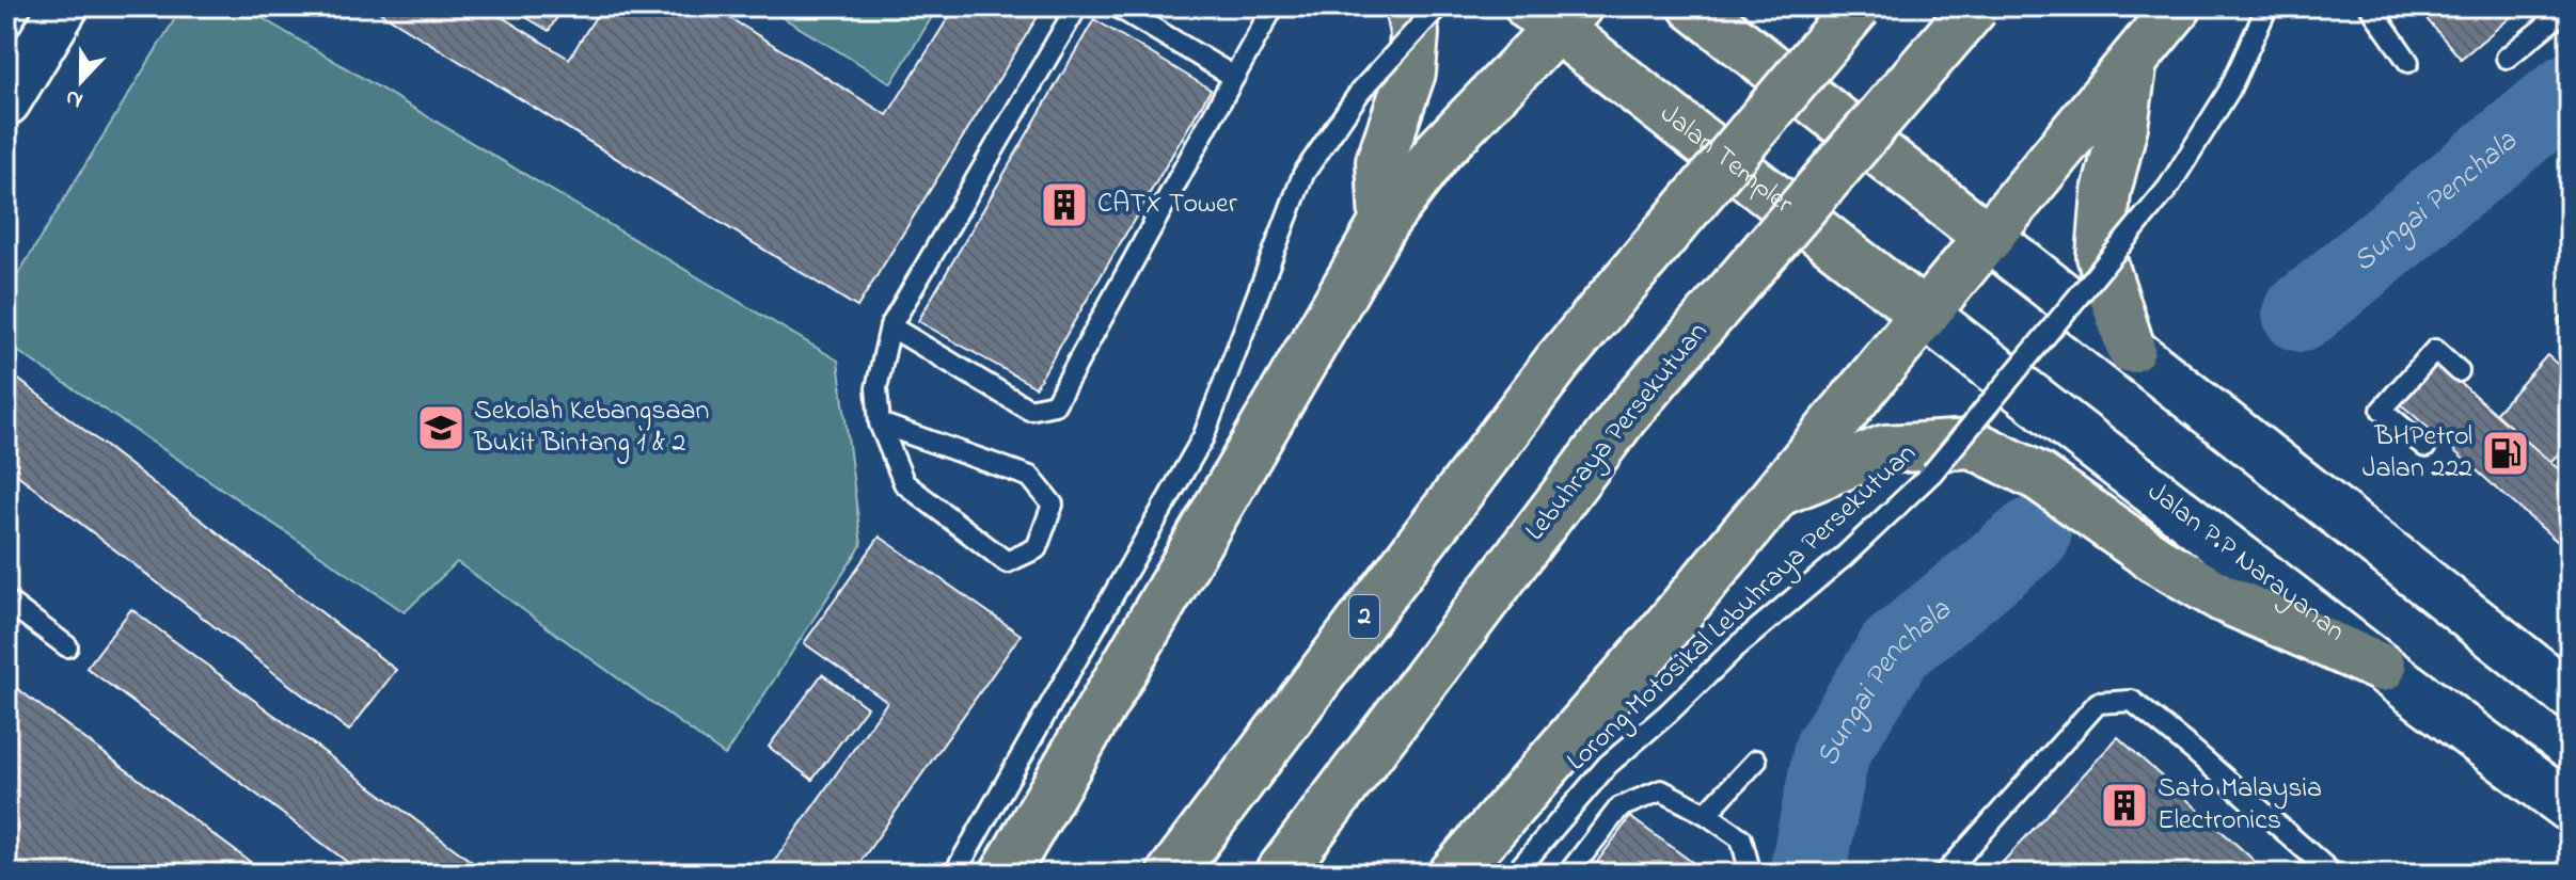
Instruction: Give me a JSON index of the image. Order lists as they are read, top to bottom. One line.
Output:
{"streets":{"main road":["Jalan Templer","Lebuhraya Persekutuan","Jalan P.P Narayanan","2"],"lane":["Lorong Motosikal Lebuhraya Persekutuan"]},"crossings":[["Jalan Templer","Jalan P.P Narayanan"]],"water":["Sungai Penchala"],"places":{"building":["CATX Tower","Sato Malaysia Electronics"],"school or university":["Sekolah Kebangsaan Bukit Bintang 1 & 2"],"fuel station":["BHPetrol Jalan 222"]},"north":"bottom"}
